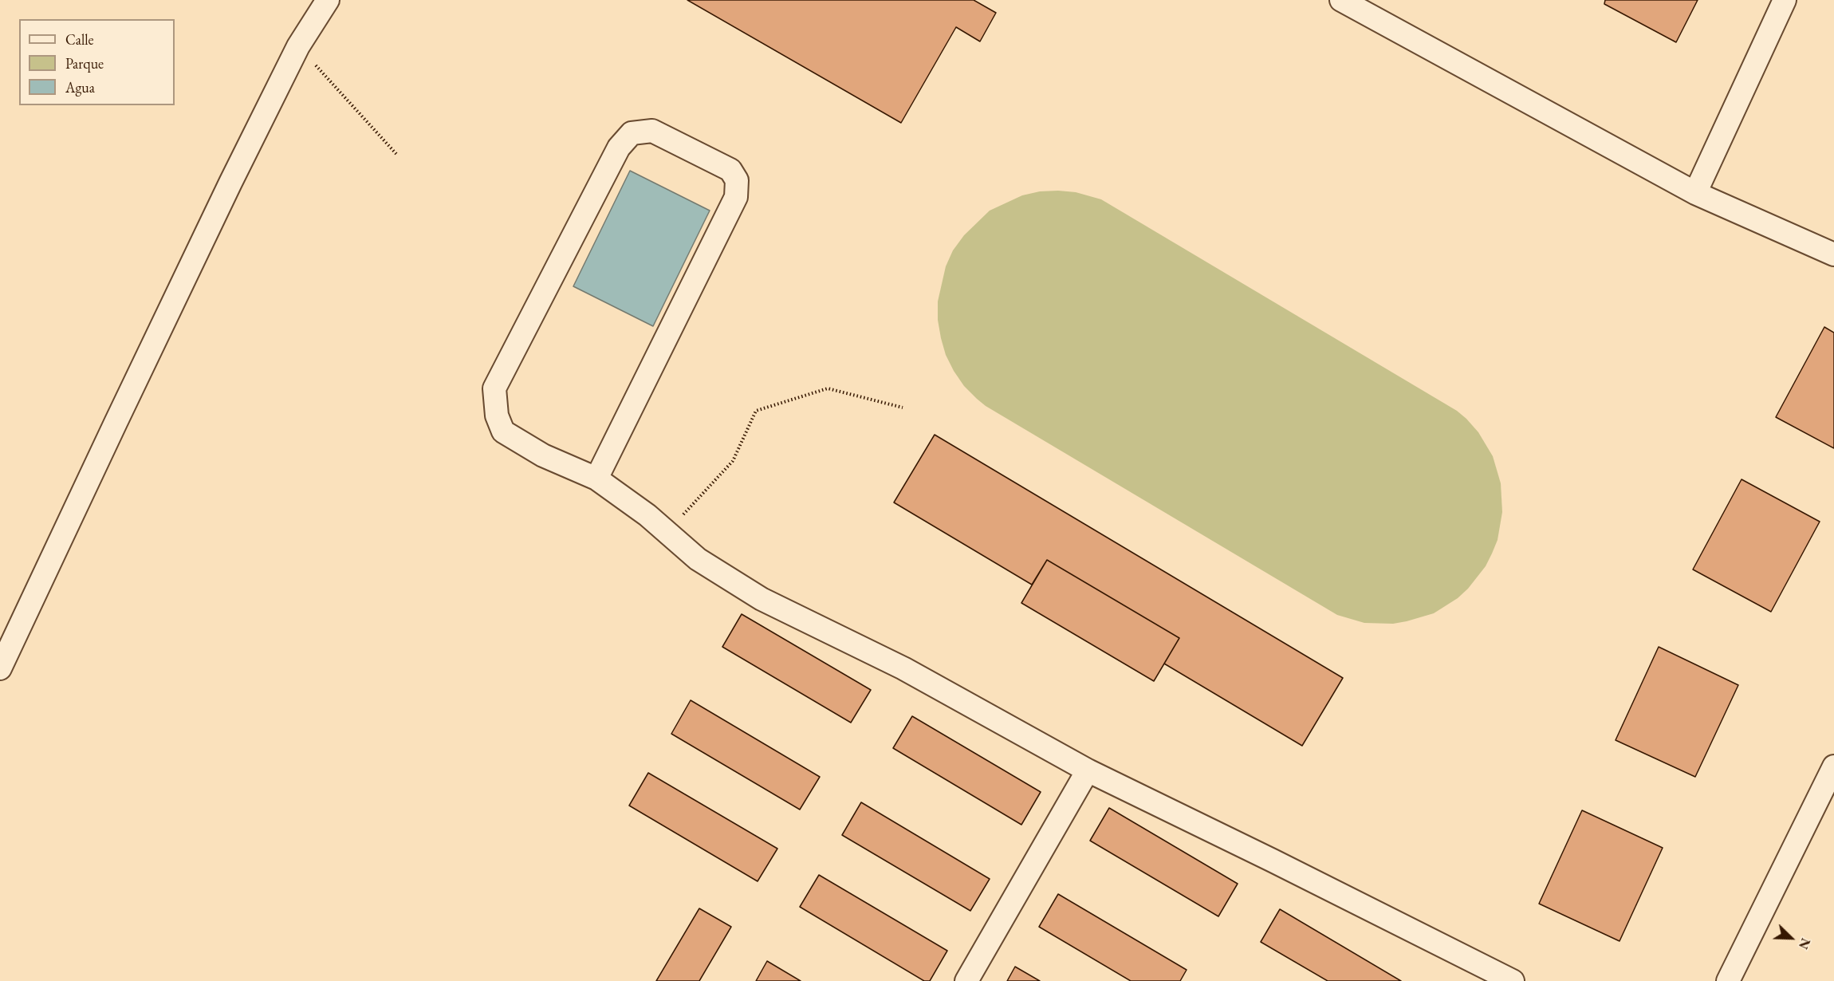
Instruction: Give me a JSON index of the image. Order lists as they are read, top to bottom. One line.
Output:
{"legend":["Calle","Parque","Agua"],"north":"bottom right"}
